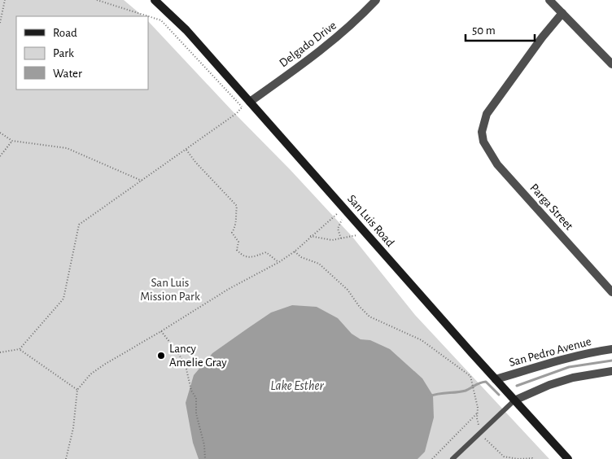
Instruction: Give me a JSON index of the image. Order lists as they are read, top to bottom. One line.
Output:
{"streets":{"street":["Delgado Drive","Parga Street","San Luis Road","San Pedro Avenue"]},"crossings":[["Delgado Drive","San Luis Road"],["San Luis Road","San Pedro Avenue"]],"water":["Lake Esther"],"parks":["San Luis Mission Park"],"places":["Lancy Amelie Gray"],"legend":["Road","Park","Water"],"scale_bar":"50 m"}
